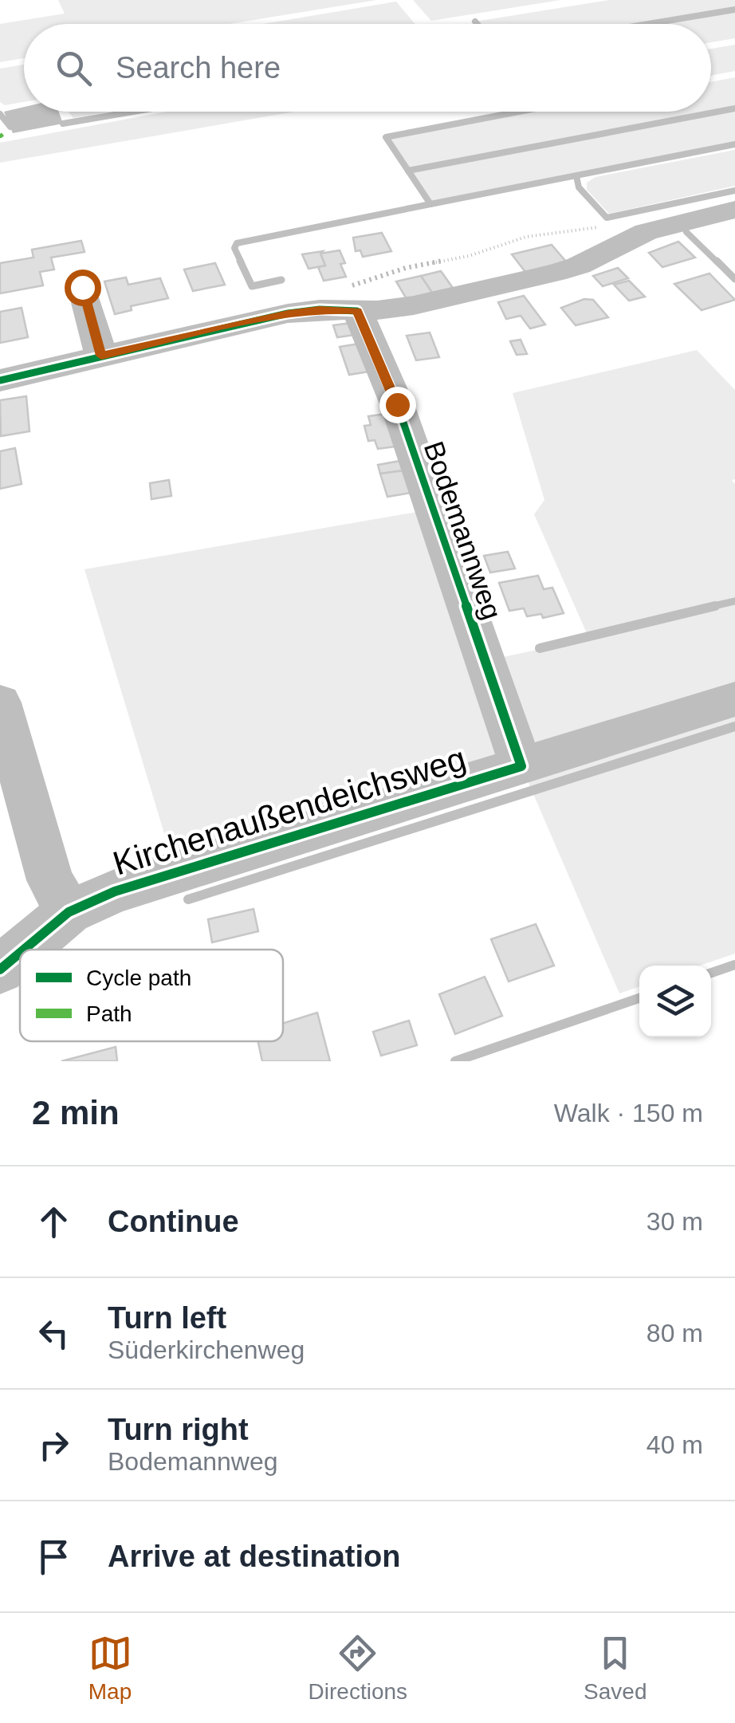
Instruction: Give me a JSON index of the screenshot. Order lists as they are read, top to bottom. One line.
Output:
{"streets":{"street":["Bodemannweg","Kirchenaußendeichsweg"]},"crossings":[["Bodemannweg","Kirchenaußendeichsweg"]],"legend":["Cycle path","Path"],"page":{"search":"Search here","heading":["2 min","Walk · 150 m"],"list":[["Continue","30 m"],["Turn left","Süderkirchenweg","80 m"],["Turn right","Bodemannweg","40 m"],"Arrive at destination"],"nav":["Map","Directions","Saved"]}}
